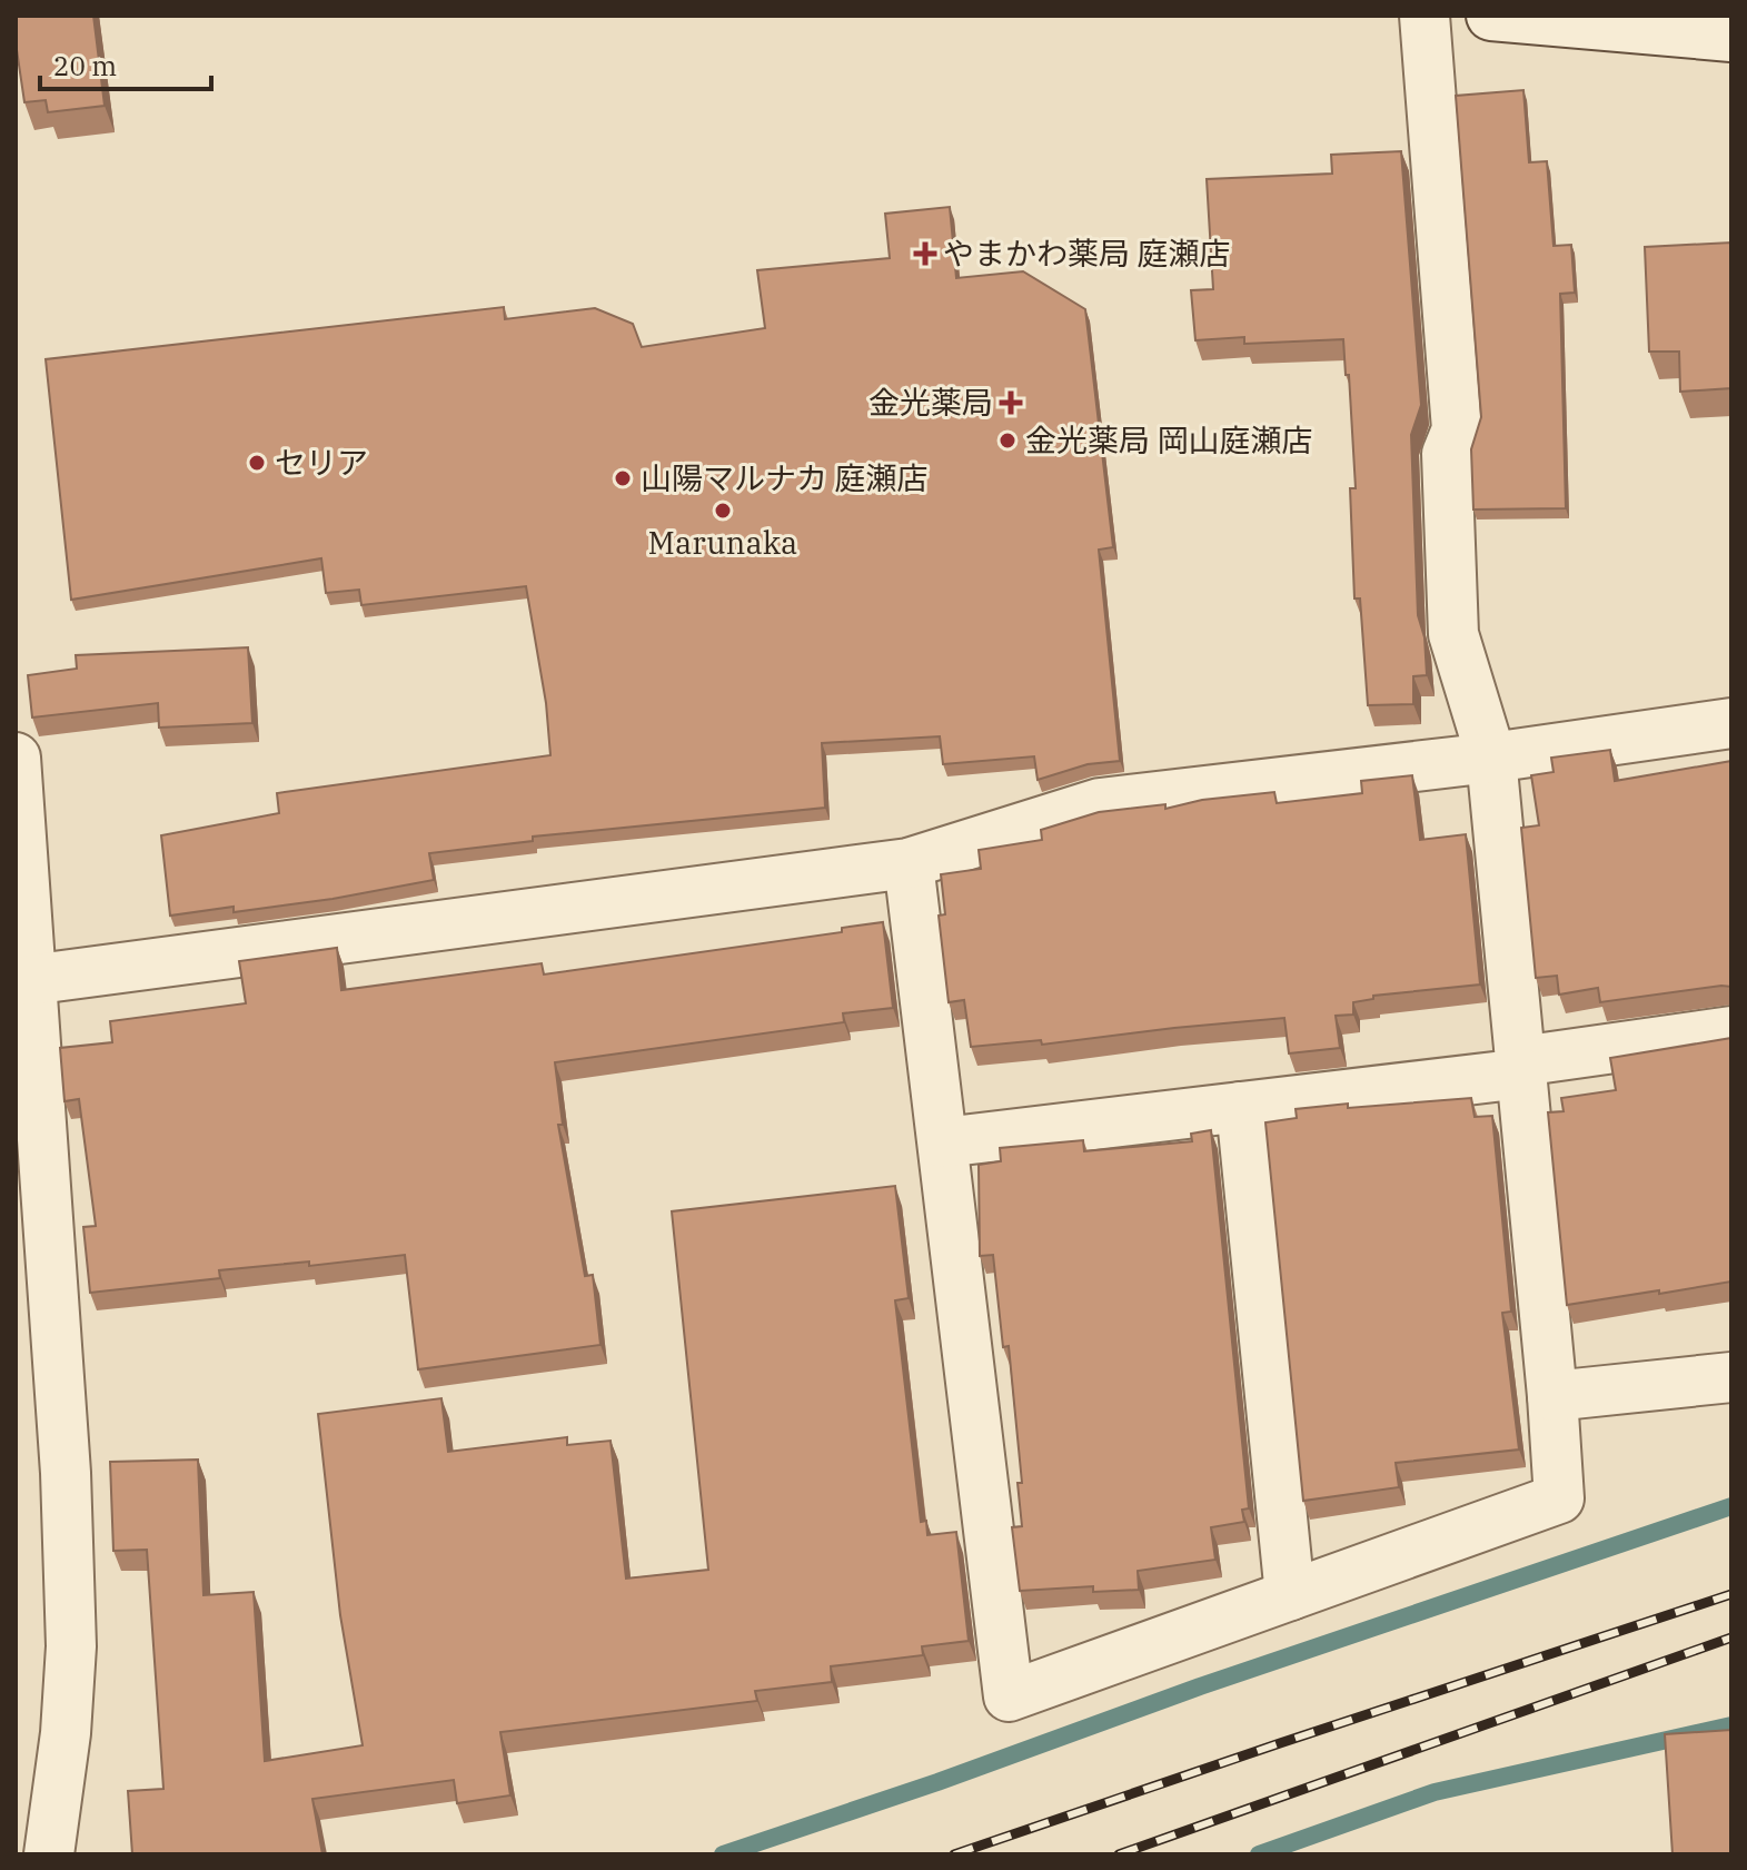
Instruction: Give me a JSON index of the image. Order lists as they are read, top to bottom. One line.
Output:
{"places":{"health":["やまかわ薬局 庭瀬店","金光薬局"],"other":["金光薬局 岡山庭瀬店","セリア","山陽マルナカ 庭瀬店","Marunaka"]},"scale_bar":"20 m"}
